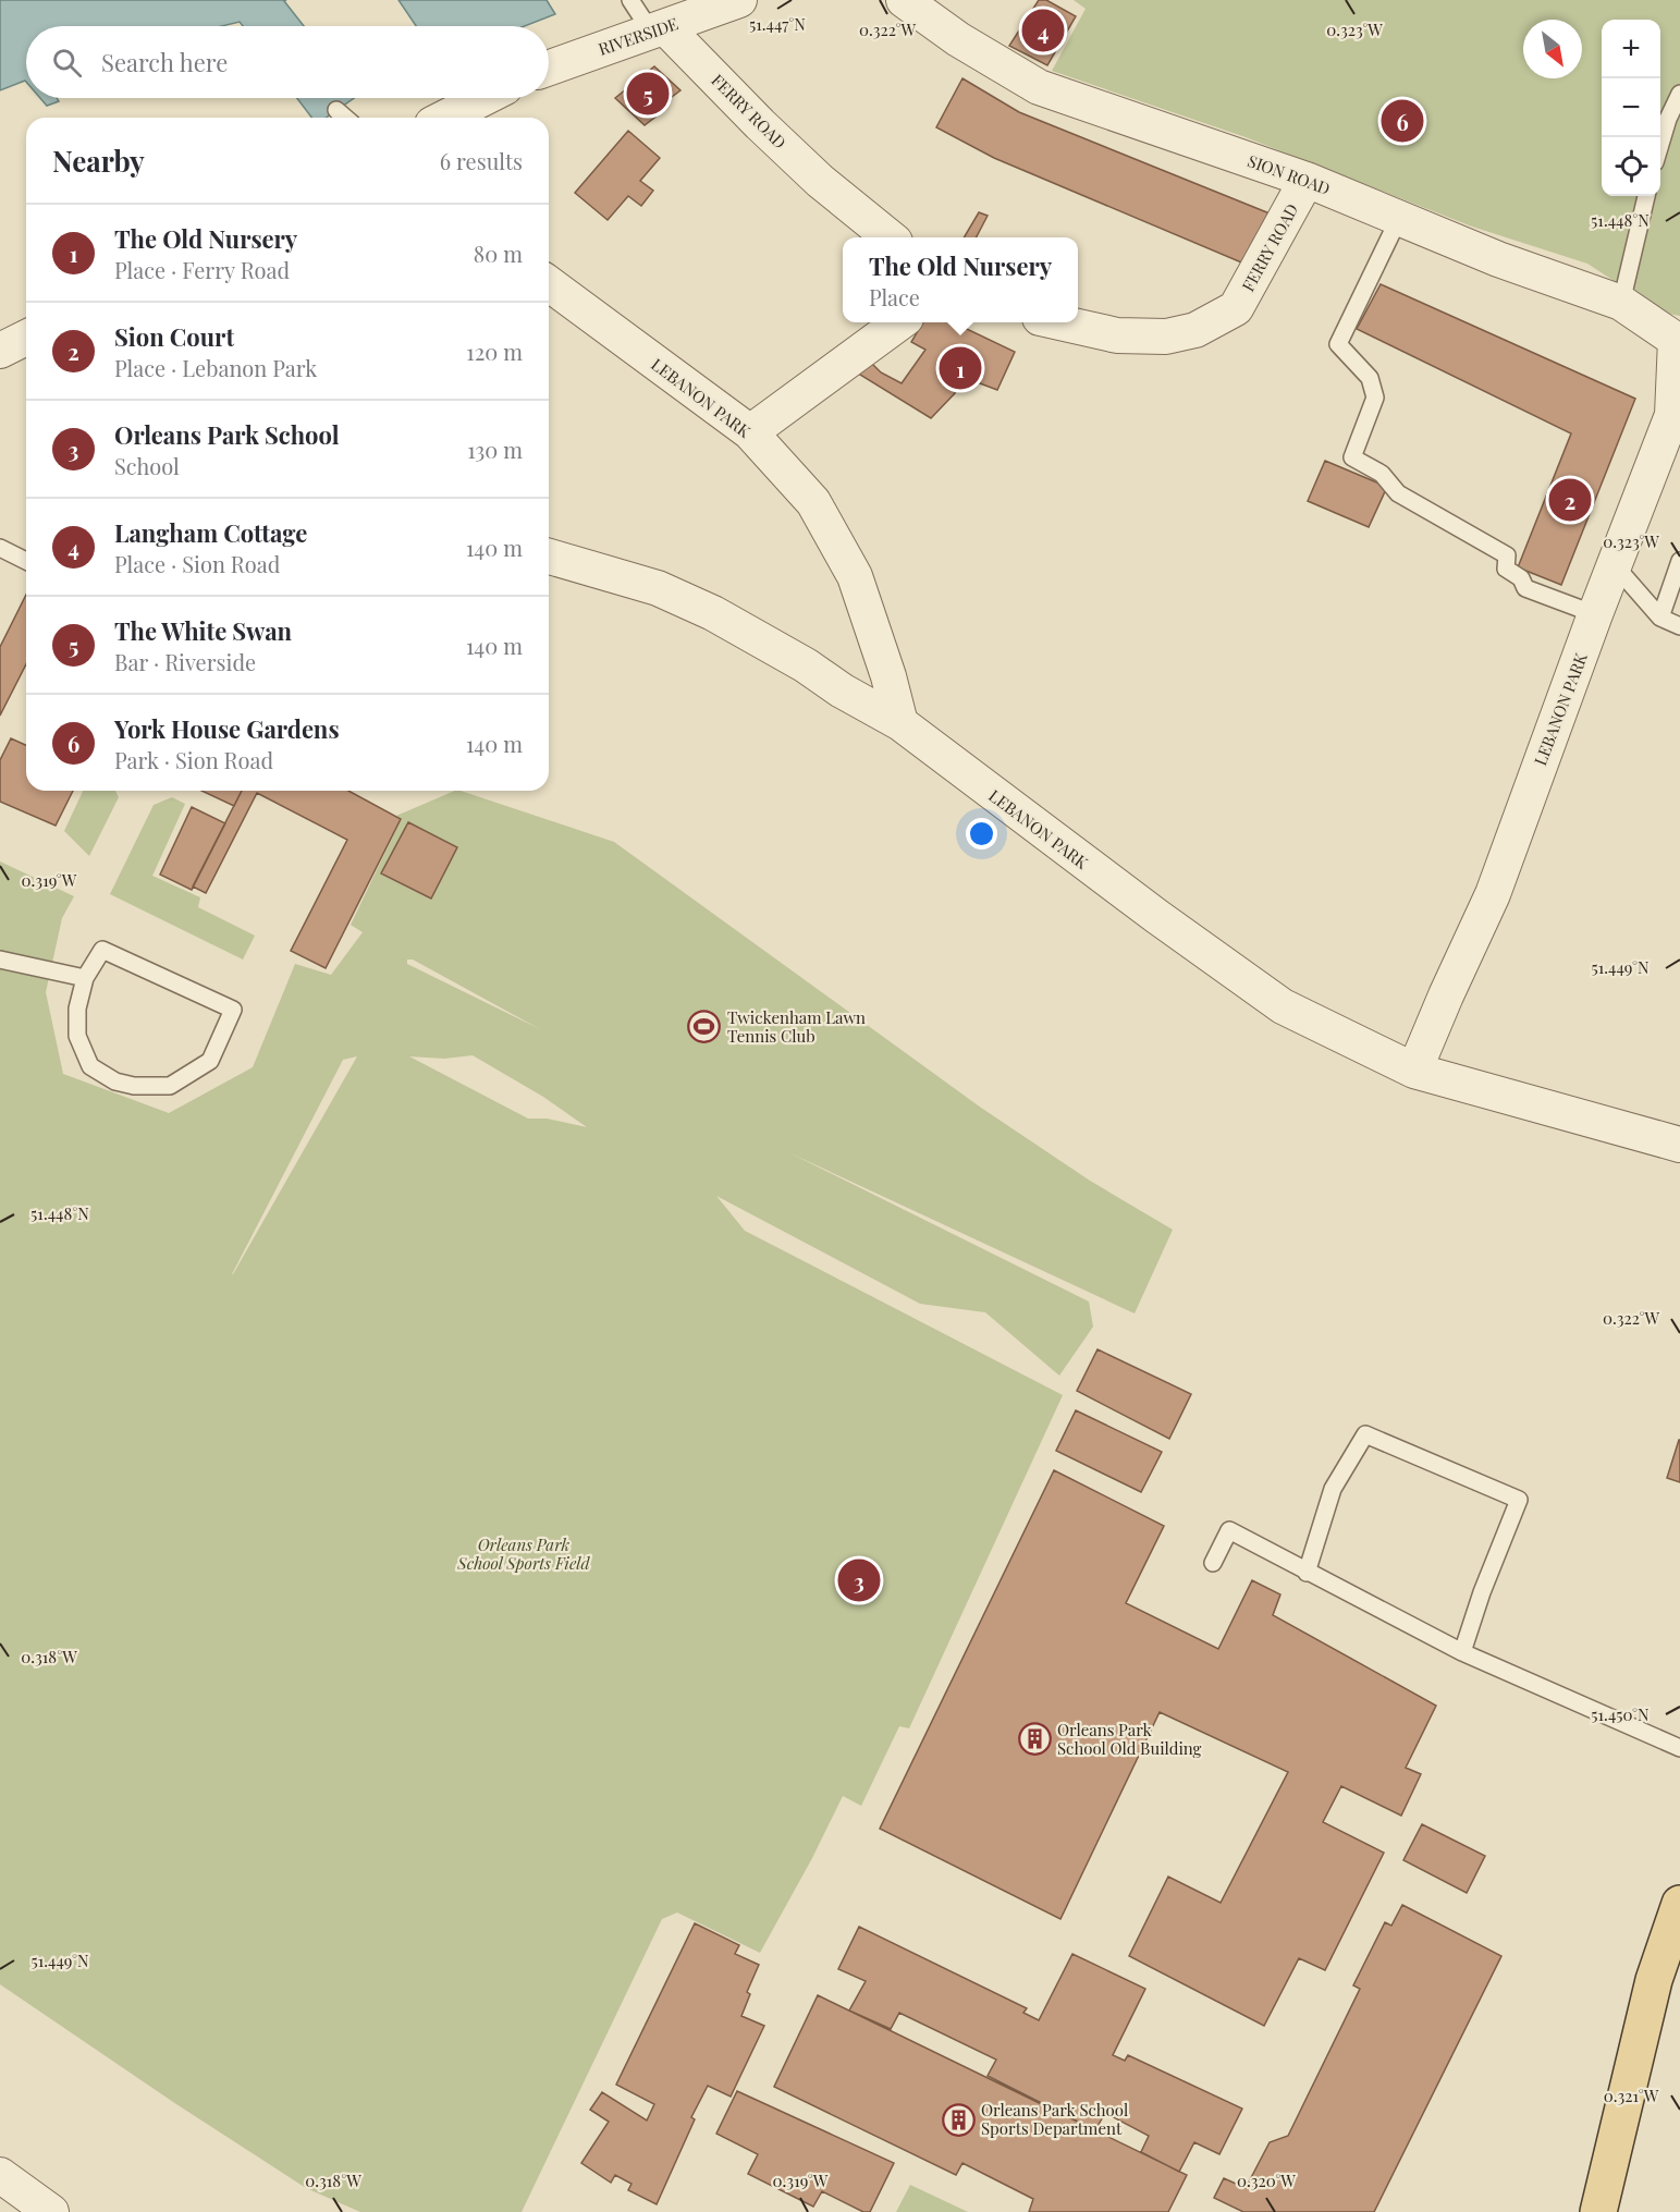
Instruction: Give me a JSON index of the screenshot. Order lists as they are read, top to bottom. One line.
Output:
{"streets":{"street":["RIVERSIDE","FERRY ROAD","SION ROAD","LEBANON PARK"]},"crossings":[["RIVERSIDE","FERRY ROAD"],["FERRY ROAD","SION ROAD"],["SION ROAD","LEBANON PARK"]],"parks":["Orleans Park School Sports Field"],"places":{"sports":["Twickenham Lawn Tennis Club"],"building":["Orleans Park School Old Building","Orleans Park School Sports Department"]},"north":"bottom right","page":{"pins":["4","5","6","1","2","3"],"map_buttons":["+","−"],"search":"Search here","heading":["Nearby","6 results"],"list":[{"mark":"1","name":"The Old Nursery","note":"Place · Ferry Road","value":"80 m"},{"mark":"2","name":"Sion Court","note":"Place · Lebanon Park","value":"120 m"},{"mark":"3","name":"Orleans Park School","note":"School","value":"130 m"},{"mark":"4","name":"Langham Cottage","note":"Place · Sion Road","value":"140 m"},{"mark":"5","name":"The White Swan","note":"Bar · Riverside","value":"140 m"},{"mark":"6","name":"York House Gardens","note":"Park · Sion Road","value":"140 m"}],"popup":["The Old Nursery","Place"]},"coordinates":["51.447°N","0.322°W","0.323°W","51.448°N","0.319°W","51.449°N","0.318°W","51.450°N","0.321°W","0.320°W"]}
